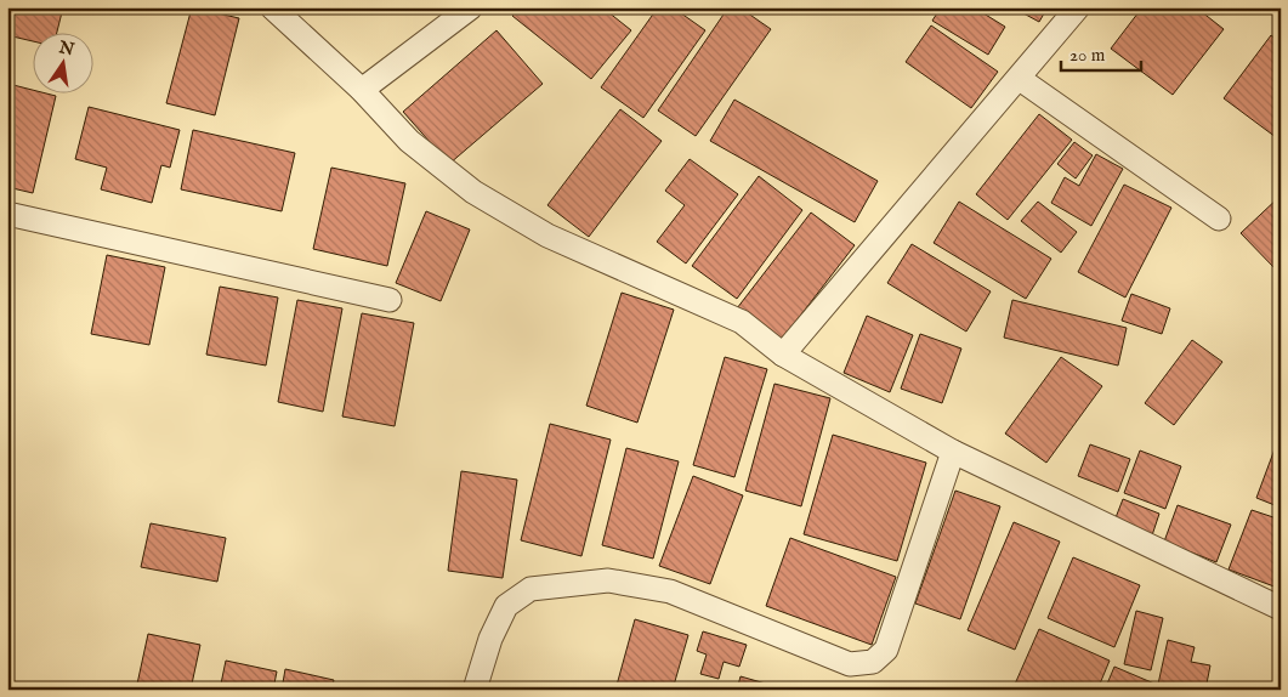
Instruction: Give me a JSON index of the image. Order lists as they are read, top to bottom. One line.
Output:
{"scale_bar":"20 m","north":"top"}
